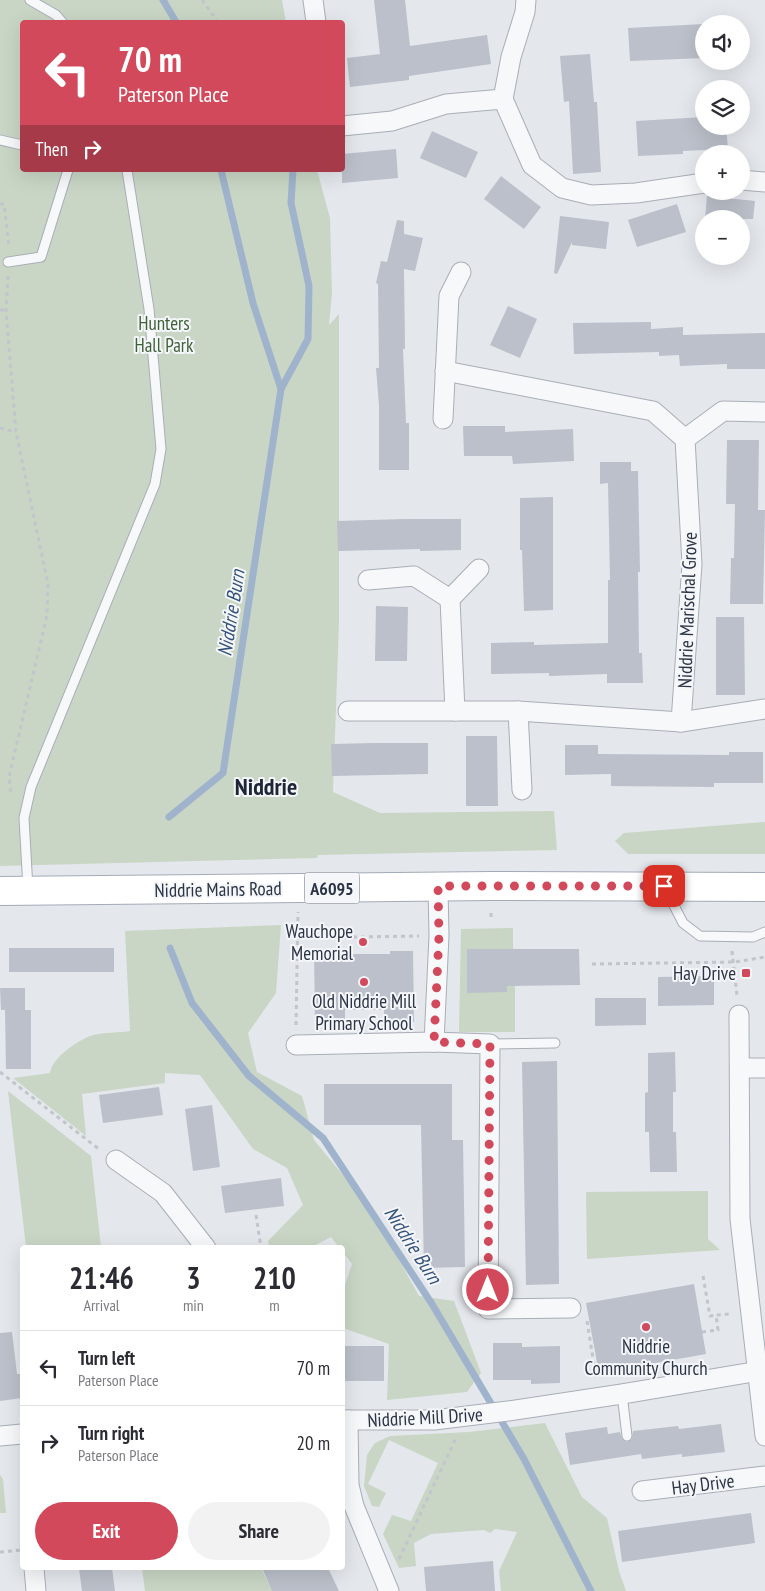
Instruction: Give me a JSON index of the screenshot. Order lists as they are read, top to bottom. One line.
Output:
{"streets":{"main road":["A6095","Niddrie Mains Road"],"street":["Niddrie Marischal Grove","Niddrie Mill Drive","Hay Drive"]},"districts":["Niddrie"],"water":["Niddrie Burn"],"parks":["Hunters Hall Park"],"places":{"other":["Wauchope Memorial","Old Niddrie Mill Primary School","Niddrie Community Church"],"transit":["Hay Drive"]},"page":{"map_buttons":["+","−"],"turn":["70 m","Paterson Place"],"then":"Then","eta":["21:46","Arrival","3","min","210","m"],"list":[{"name":"Turn left","note":"Paterson Place","value":"70 m"},{"name":"Turn right","note":"Paterson Place","value":"20 m"}],"buttons":["Exit","Share"]}}
